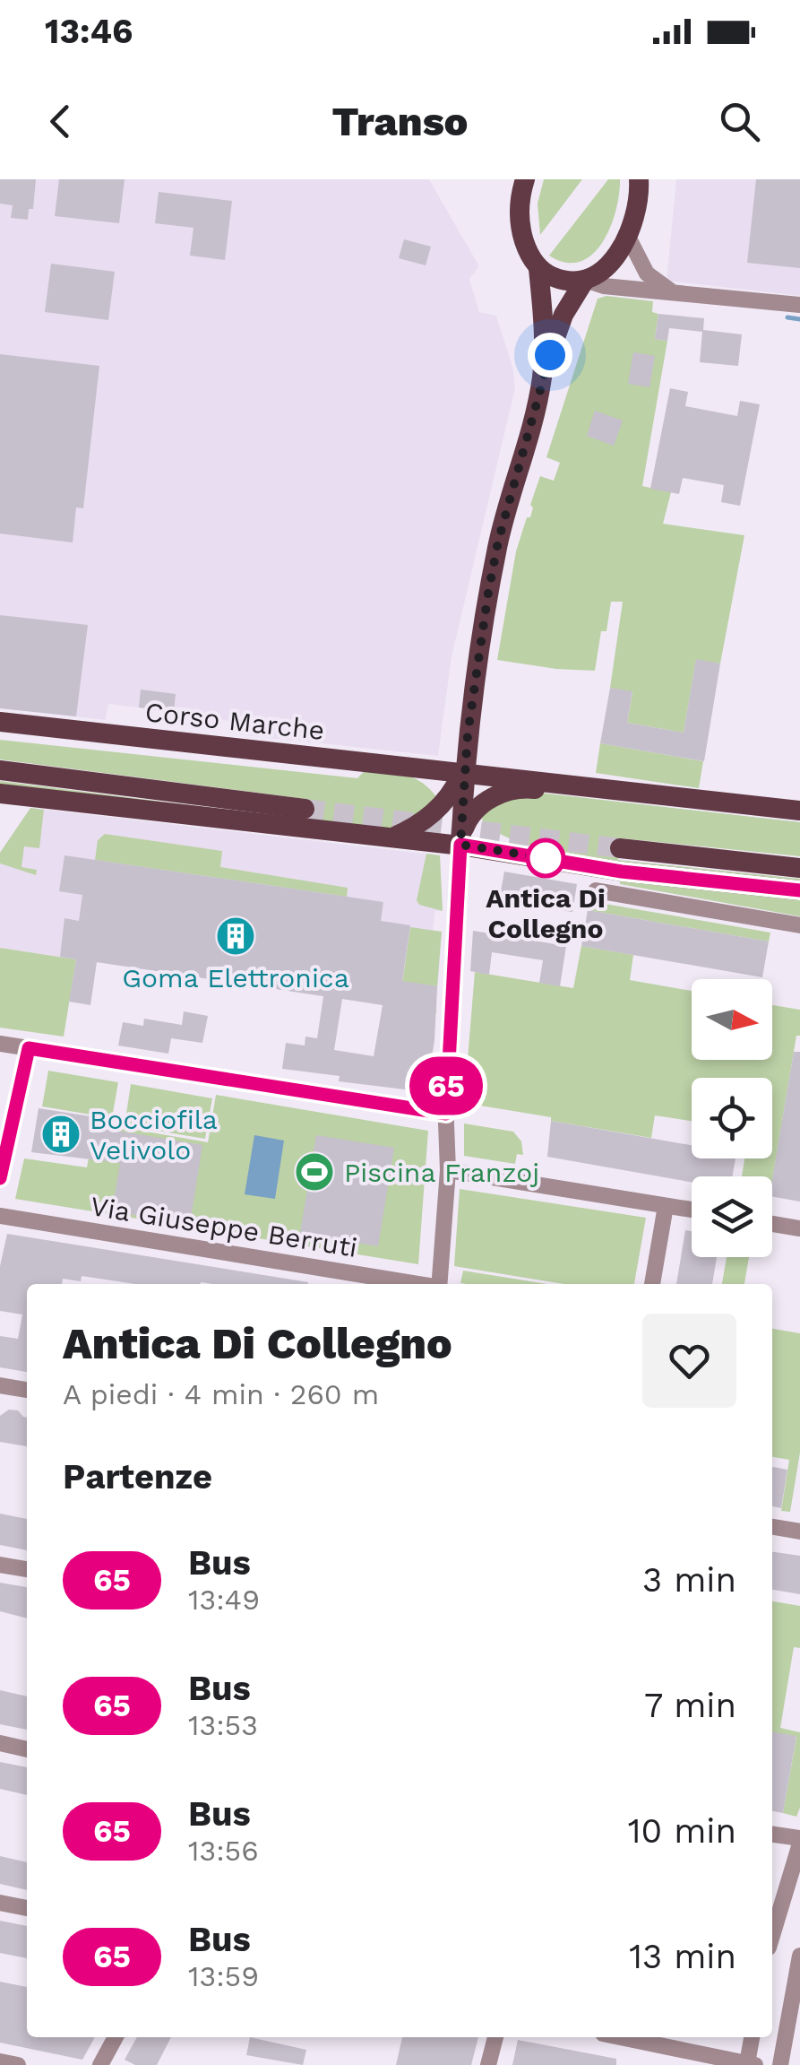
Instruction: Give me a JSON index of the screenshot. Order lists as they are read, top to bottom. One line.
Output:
{"streets":{"main road":["Corso Marche"],"street":["Via Giuseppe Berruti"]},"places":{"other":["Antica Di Collegno"],"building":["Goma Elettronica","Bocciofila Velivolo"],"sports":["Piscina Franzoj"]},"lines":["bus line 65"],"north":"right","page":{"status":"13:46","header":"Transo","on_map":"65","heading":[["Antica Di Collegno","A piedi · 4 min · 260 m"],"Partenze"],"list":[{"mark":"65","name":"Bus","note":"13:49","value":"3 min"},{"mark":"65","name":"Bus","note":"13:53","value":"7 min"},{"mark":"65","name":"Bus","note":"13:56","value":"10 min"},{"mark":"65","name":"Bus","note":"13:59","value":"13 min"}]}}
